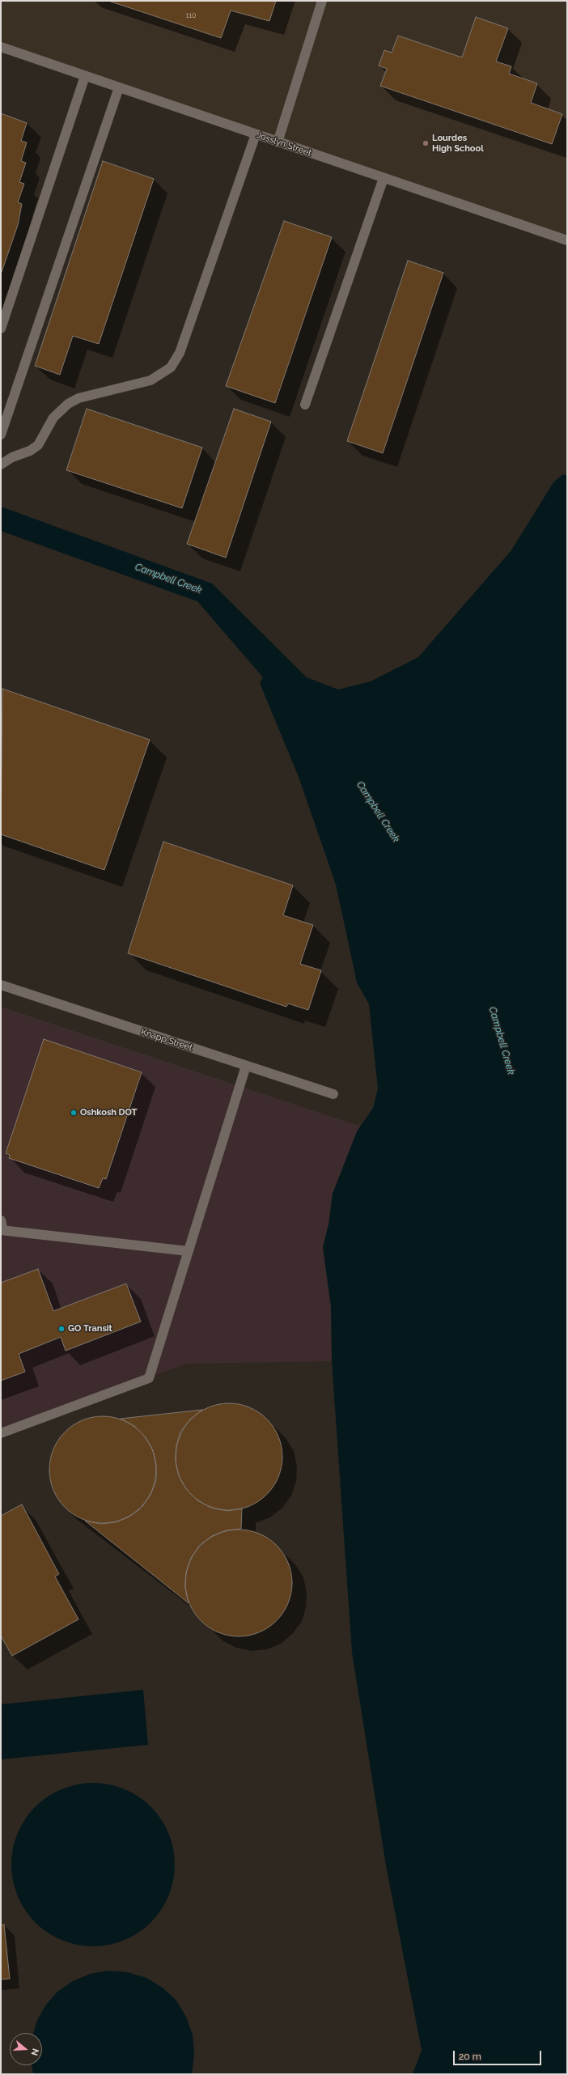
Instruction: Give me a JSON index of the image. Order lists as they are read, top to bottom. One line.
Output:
{"streets":{"street":["Josslyn Street","Knapp Street"]},"water":["Campbell Creek"],"places":["Lourdes High School","Oshkosh DOT","GO Transit"],"house_numbers":["110"],"scale_bar":"20 m","north":"right"}
